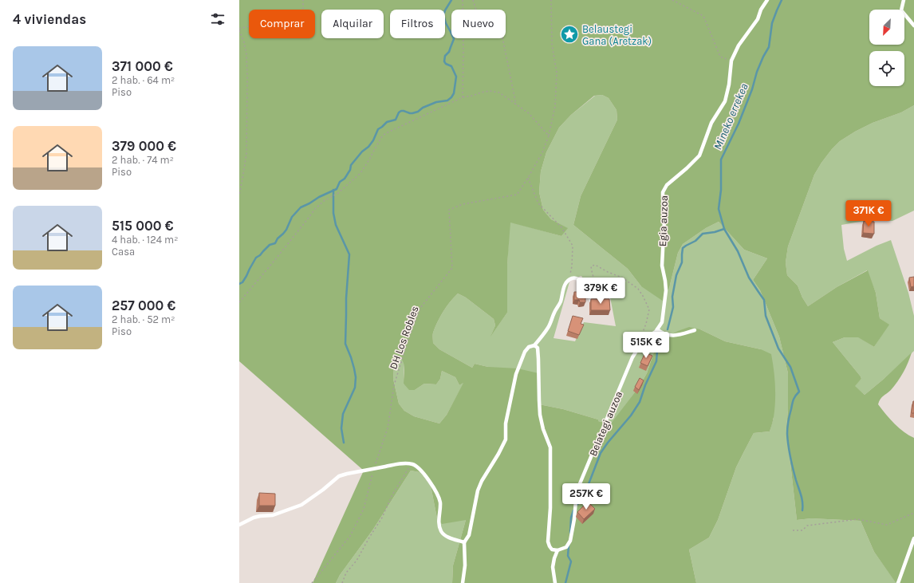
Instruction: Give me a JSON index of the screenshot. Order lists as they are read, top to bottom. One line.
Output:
{"streets":{"lane":["Egia auzoa","Belategi auzoa"],"path":["DH Los Robles"]},"crossings":[["Egia auzoa","Belategi auzoa"]],"water":["Mineko errekea"],"places":{"place":["Belaustegi Gana (Aretzak)"]},"north":"bottom left","page":{"heading":"4 viviendas","chip":["Comprar","Alquilar","Filtros","Nuevo"],"list":[{"name":"371 000 €","note":"2 hab. · 64 m² · Piso"},{"name":"379 000 €","note":"2 hab. · 74 m² · Piso"},{"name":"515 000 €","note":"4 hab. · 124 m² · Casa"},{"name":"257 000 €","note":"2 hab. · 52 m² · Piso"}],"price":["371K €","379K €","515K €","257K €"]}}
